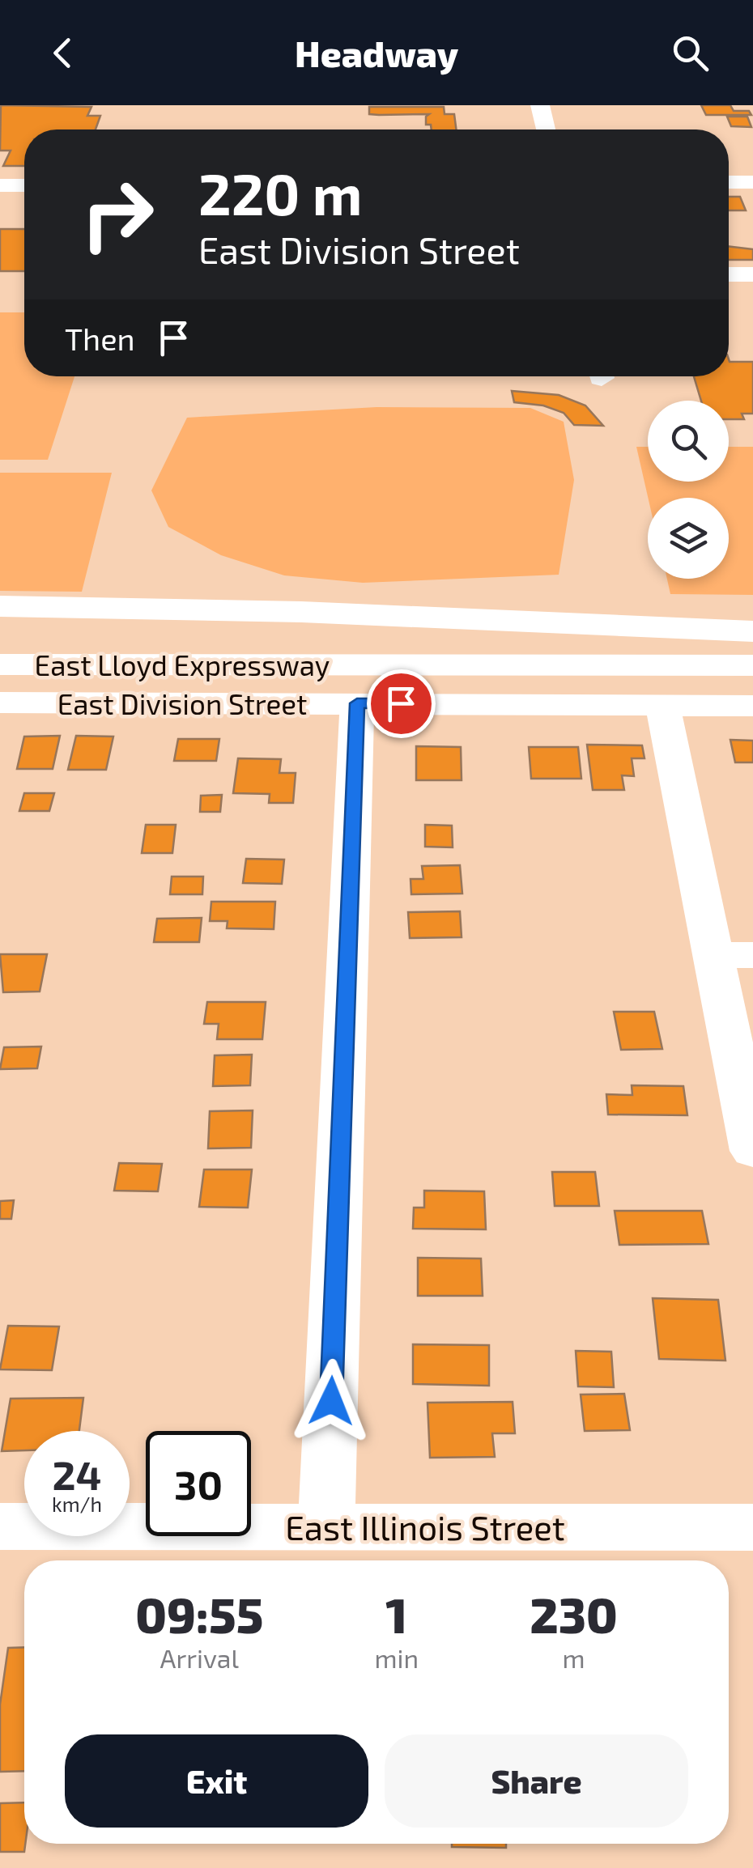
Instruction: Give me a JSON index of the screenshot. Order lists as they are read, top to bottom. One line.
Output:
{"streets":{"highway":["East Lloyd Expressway"],"street":["East Division Street","East Illinois Street"]},"page":{"header":"Headway","turn":["220 m","East Division Street"],"then":"Then","speed":"24 km/h","limit":"30","eta":["09:55","Arrival","1","min","230","m"],"buttons":["Exit","Share"]}}
